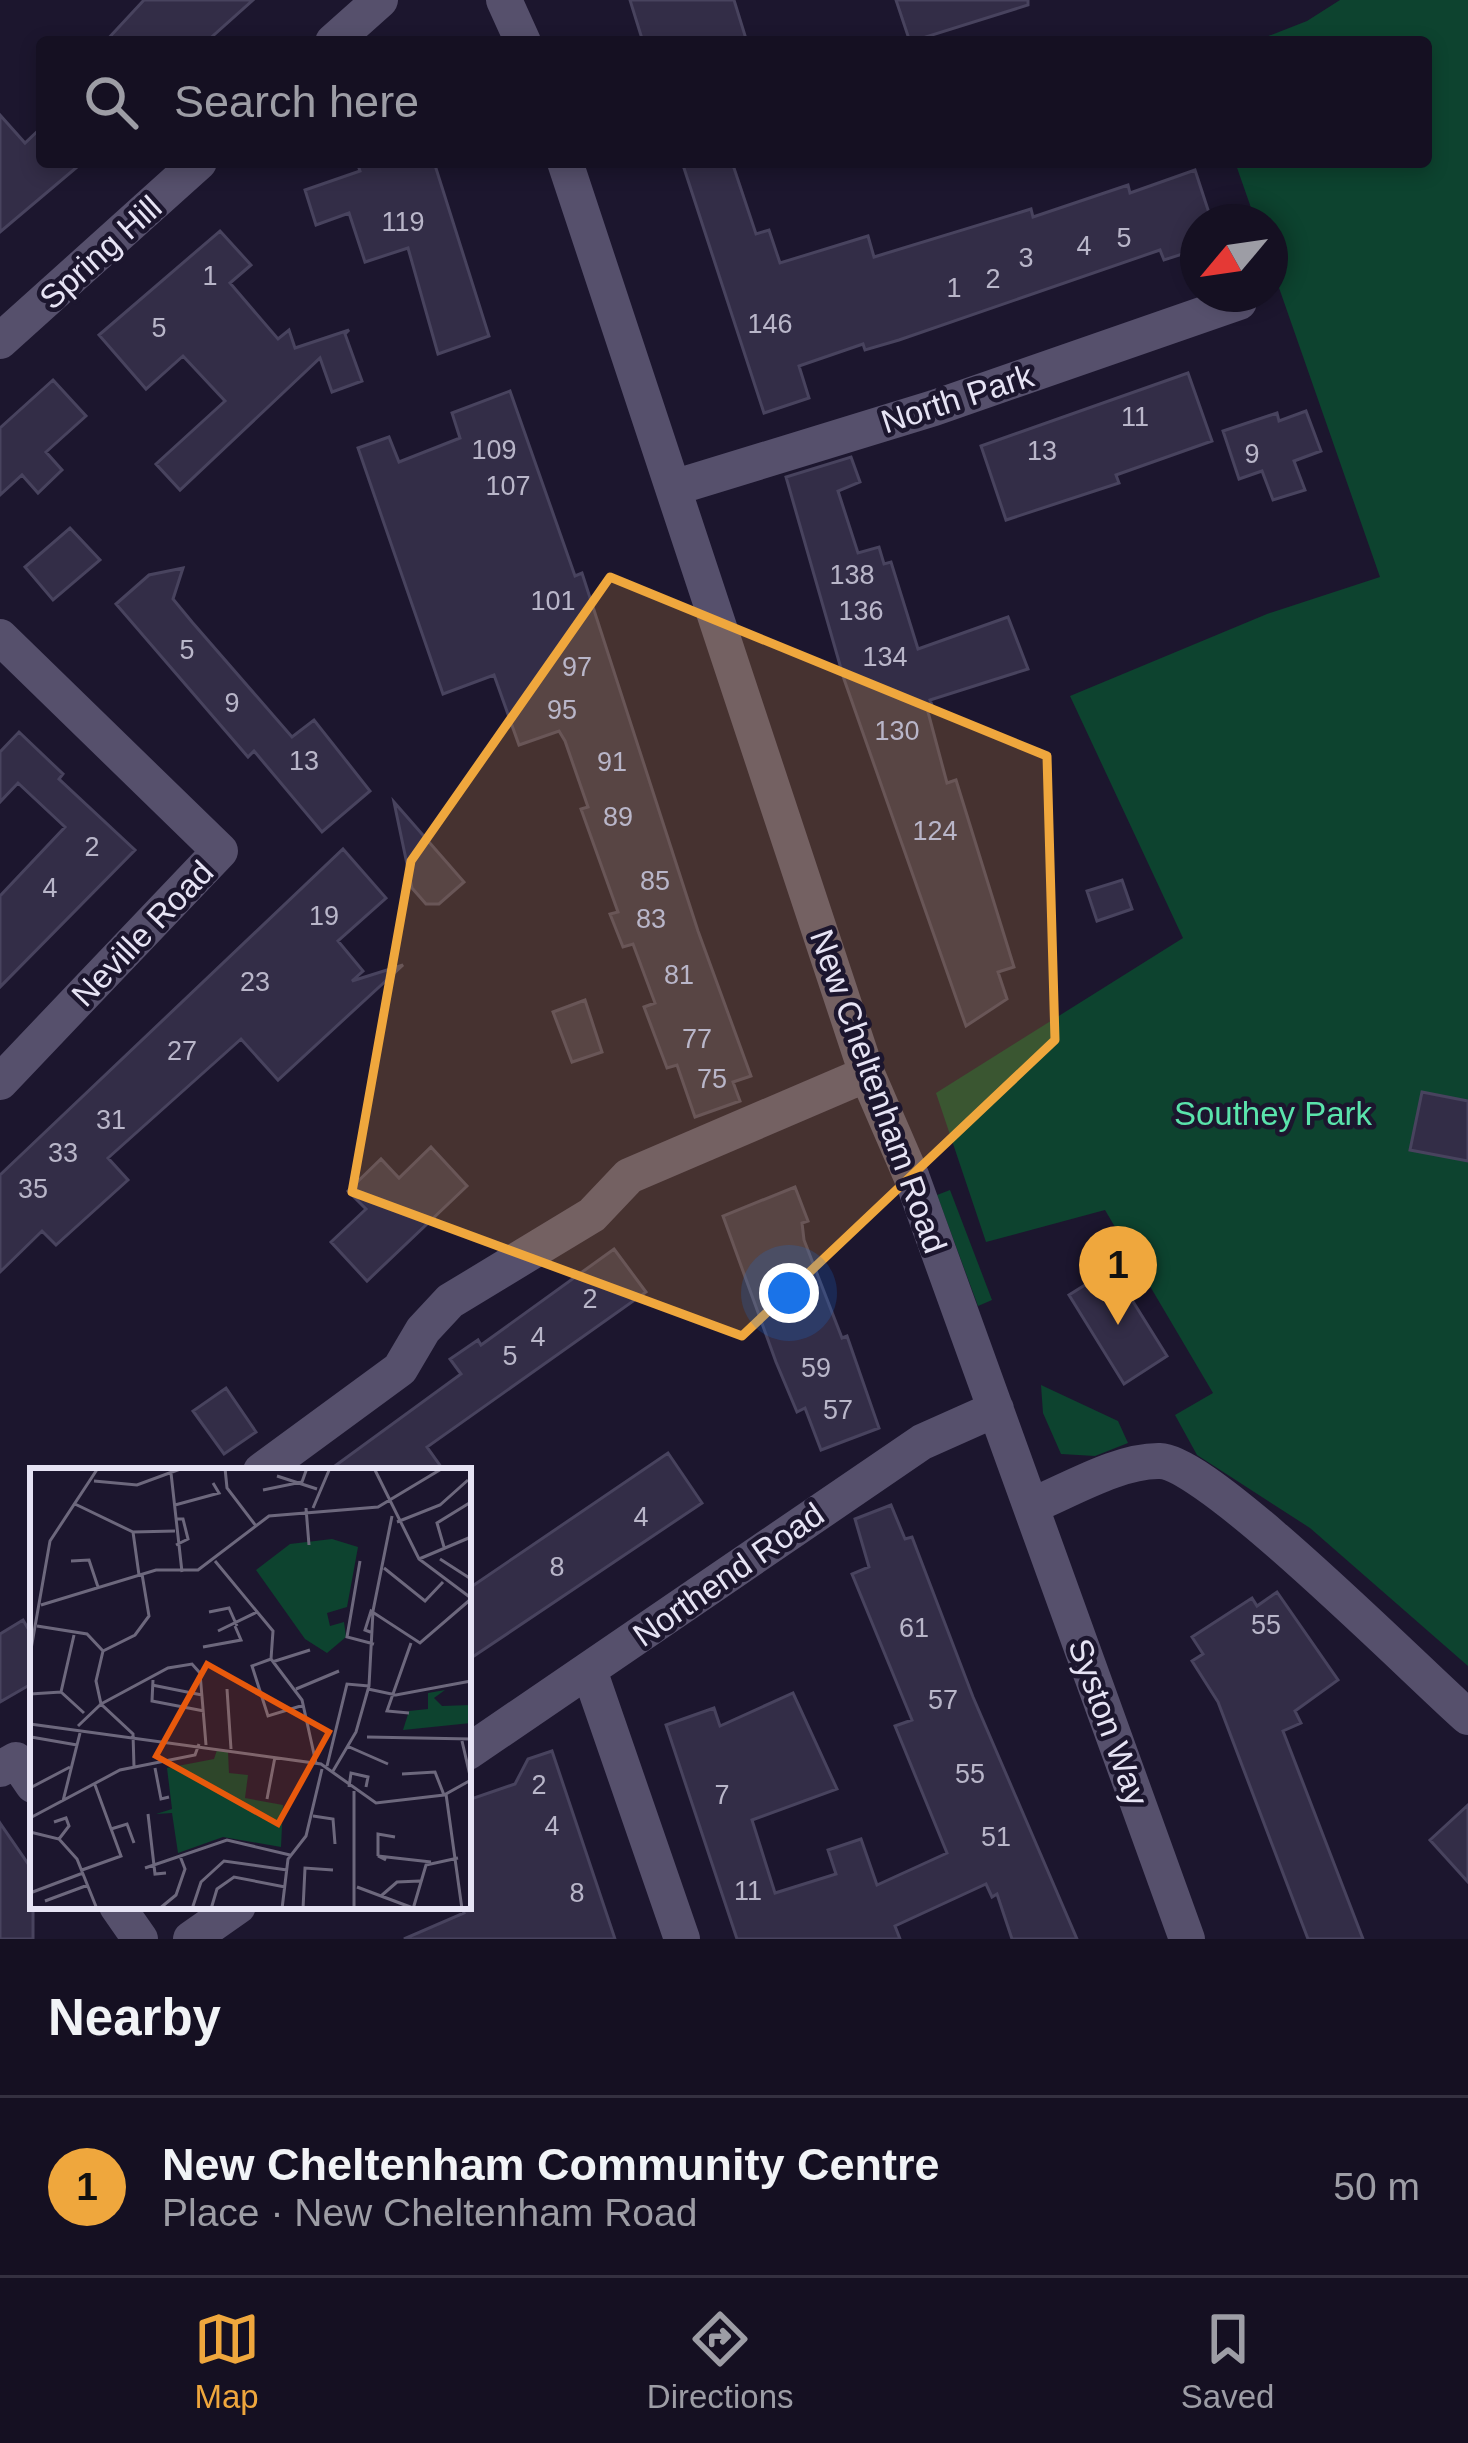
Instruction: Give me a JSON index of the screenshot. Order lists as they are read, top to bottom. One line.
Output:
{"streets":{"street":["Spring Hill","North Park","Neville Road","New Cheltenham Road","Northend Road","Syston Way"]},"crossings":[["North Park","New Cheltenham Road"],["New Cheltenham Road","Northend Road"],["New Cheltenham Road","Syston Way"]],"parks":["Southey Park"],"house_numbers":["119","5","4","3","1","2","1","146","5","11","109","13","9","107","138","101","136","5","134","97","9","95","130","13","91","89","124","2","85","4","19","83","81","23","77","27","75","31","33","35","2","4","5","59","57","4","8","55","61","57","55","2","7","4","51","11","8"],"north":"bottom left","page":{"search":"Search here","pins":"1","heading":"Nearby","list":[{"mark":"1","name":"New Cheltenham Community Centre","note":"Place · New Cheltenham Road","value":"50 m"}],"nav":["Map","Directions","Saved"]}}
